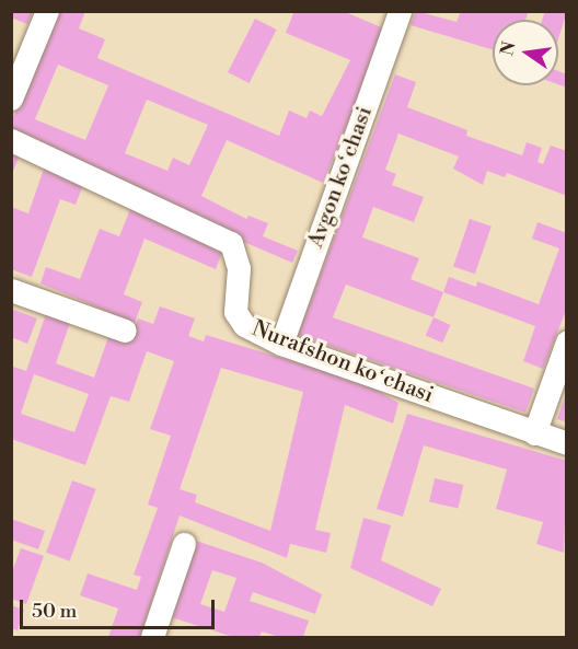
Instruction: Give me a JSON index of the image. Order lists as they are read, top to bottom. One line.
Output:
{"streets":{"street":["Avgon koʻchasi","Nurafshon koʻchasi"]},"crossings":[["Avgon koʻchasi","Nurafshon koʻchasi"]],"scale_bar":"50 m","north":"left"}
